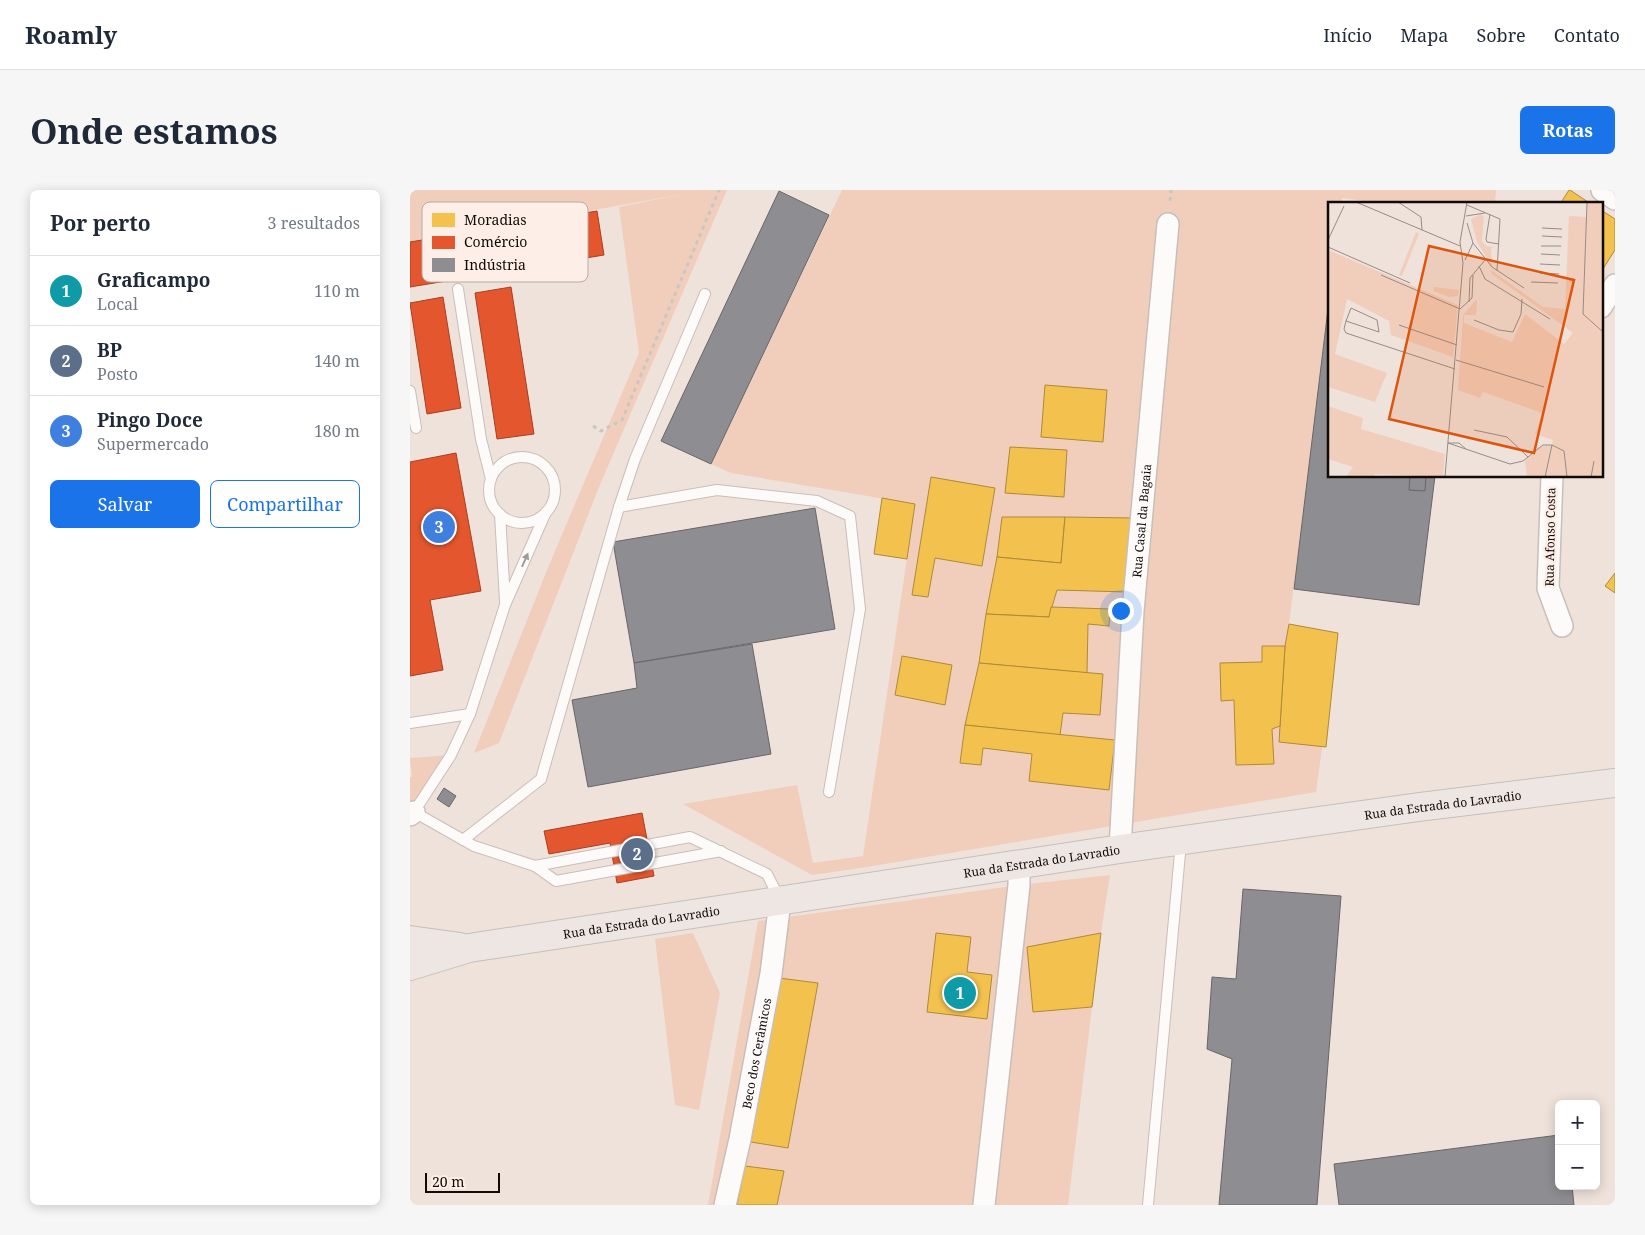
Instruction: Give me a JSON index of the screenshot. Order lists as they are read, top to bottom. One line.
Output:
{"streets":{"main road":["Rua da Estrada do Lavradio"],"street":["Rua Casal da Bagaia","Rua Afonso Costa","Beco dos Cerâmicos"]},"crossings":[["Rua Casal da Bagaia","Rua da Estrada do Lavradio"],["Rua da Estrada do Lavradio","Beco dos Cerâmicos"]],"legend":["Moradias","Comércio","Indústria"],"scale_bar":"20 m","page":{"header":"Roamly","nav":["Início","Mapa","Sobre","Contato"],"buttons":["Rotas",["Salvar","Compartilhar"]],"title":"Onde estamos","heading":["Por perto","3 resultados"],"list":[{"mark":"1","name":"Graficampo","note":"Local","value":"110 m"},{"mark":"2","name":"BP","note":"Posto","value":"140 m"},{"mark":"3","name":"Pingo Doce","note":"Supermercado","value":"180 m"}],"pins":["3","2","1"],"map_buttons":["+","−"],"scale":"20 m"}}
